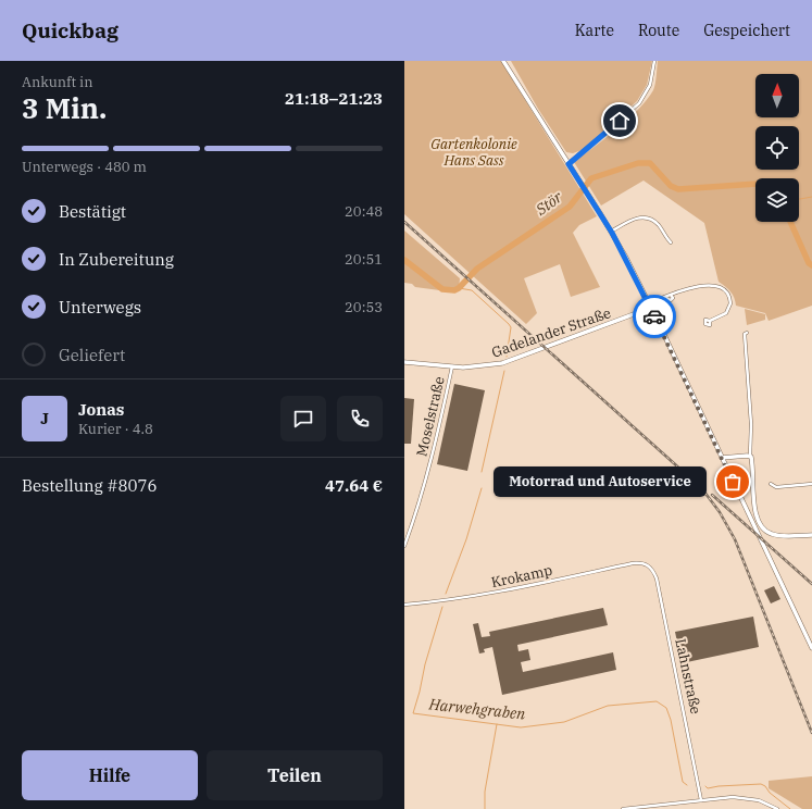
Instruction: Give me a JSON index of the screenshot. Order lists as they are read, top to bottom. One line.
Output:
{"streets":{"street":["Gadelander Straße","Moselstraße","Krokamp","Lahnstraße"]},"crossings":[["Gadelander Straße","Moselstraße"],["Krokamp","Lahnstraße"]],"water":["Stör","Harwehgraben"],"parks":["Gartenkolonie Hans Sass"],"places":["Motorrad und Autoservice"],"north":"top","page":{"header":"Quickbag","nav":["Karte","Route","Gespeichert"],"heading":["3 Min.","Ankunft in","21:18–21:23"],"panel":["Jonas","Kurier · 4.8","Bestellung #8076","47.64 €"],"bar":"Unterwegs · 480 m","list":[["Bestätigt","20:48"],["In Zubereitung","20:51"],["Unterwegs","20:53"],"Geliefert"],"round":"J","bubble":"Motorrad und Autoservice","buttons":["Hilfe","Teilen"]}}
